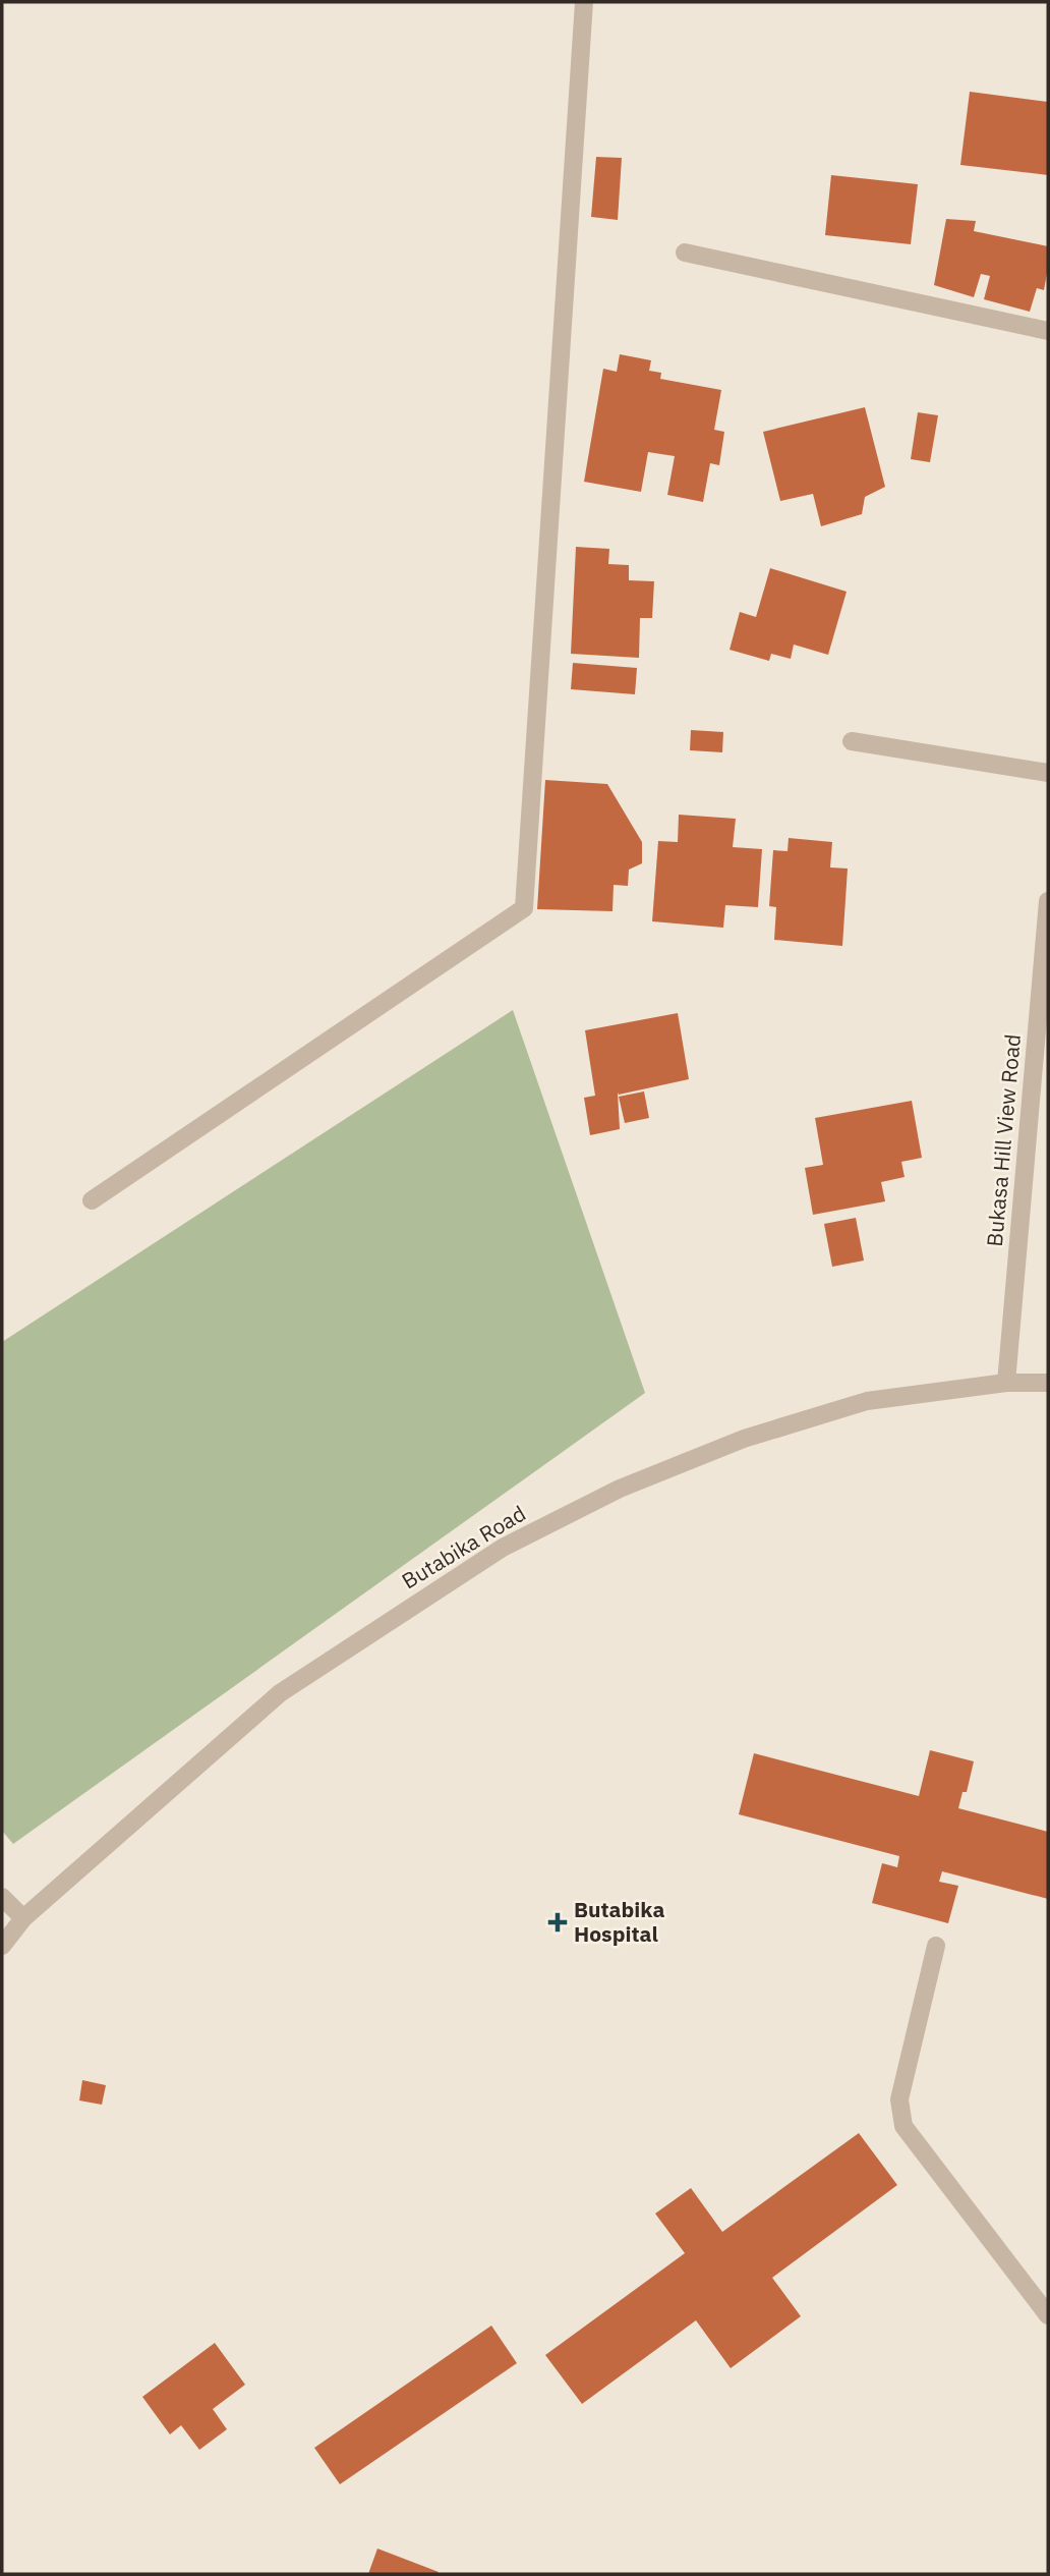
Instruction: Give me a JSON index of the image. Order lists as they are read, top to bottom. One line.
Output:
{"streets":{"street":["Bukasa Hill View Road","Butabika Road"]},"crossings":[["Bukasa Hill View Road","Butabika Road"]],"places":{"health":["Butabika Hospital"]}}
